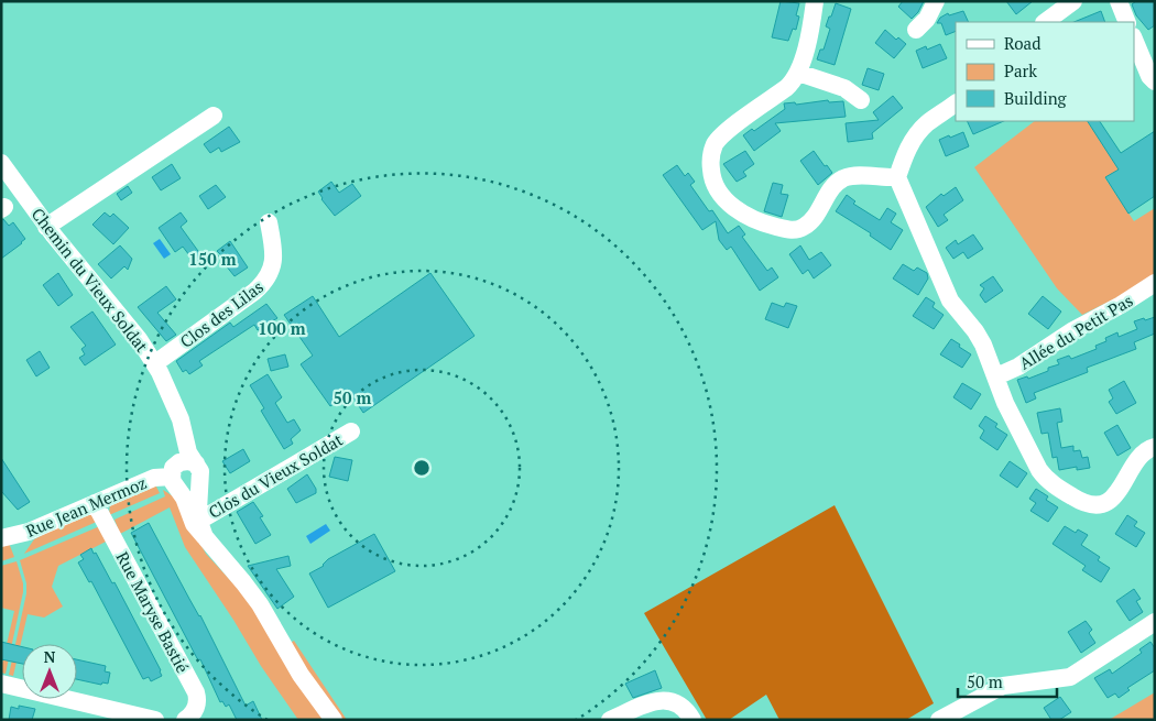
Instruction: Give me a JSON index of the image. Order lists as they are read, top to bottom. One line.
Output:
{"streets":{"street":["Chemin du Vieux Soldat","Clos des Lilas","Allée du Petit Pas","Clos du Vieux Soldat","Rue Jean Mermoz","Rue Maryse Bastié"]},"crossings":[["Chemin du Vieux Soldat","Clos des Lilas"],["Chemin du Vieux Soldat","Clos du Vieux Soldat"],["Chemin du Vieux Soldat","Rue Jean Mermoz"],["Rue Jean Mermoz","Rue Maryse Bastié"]],"legend":["Road","Park","Building"],"scale_bar":"50 m","north":"top","rings":["150 m","100 m","50 m"]}
